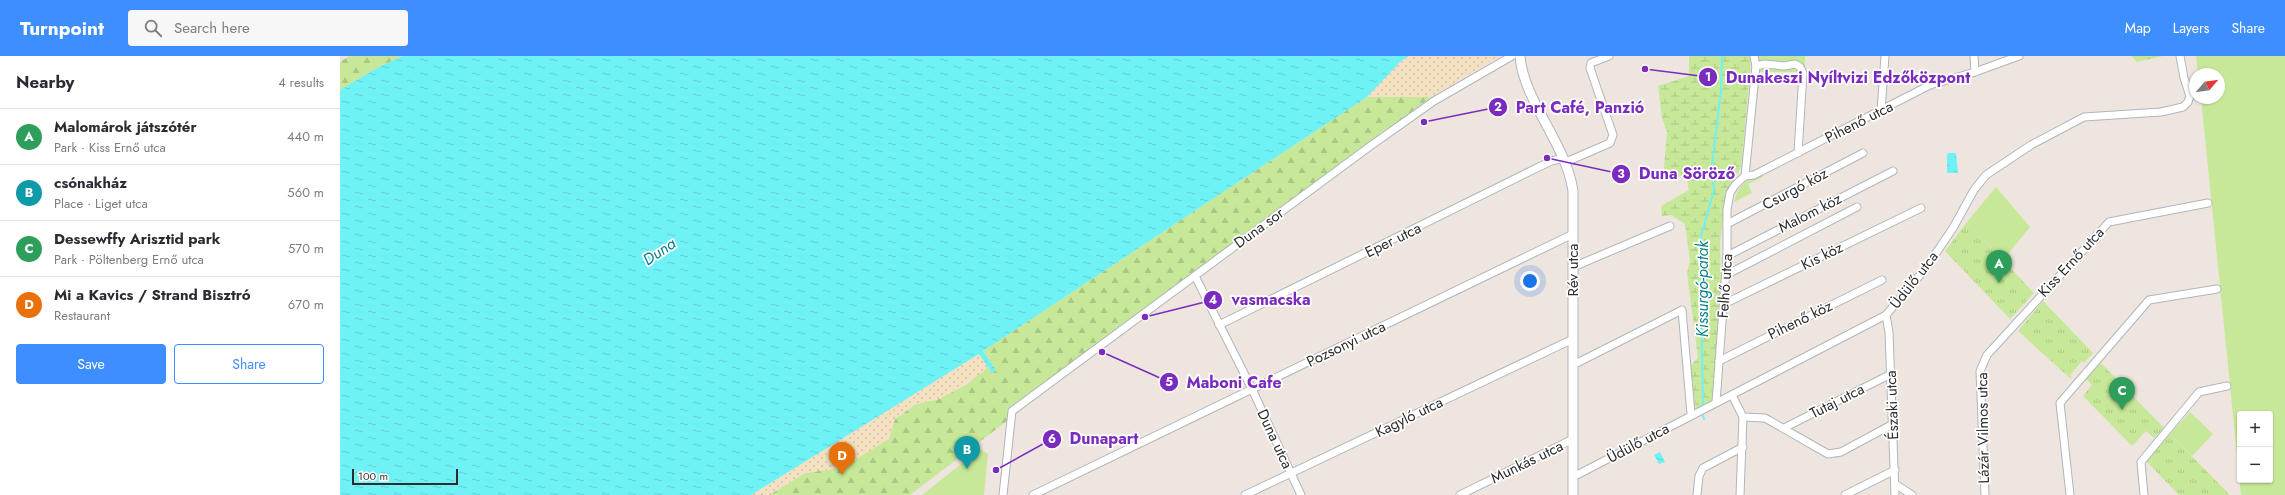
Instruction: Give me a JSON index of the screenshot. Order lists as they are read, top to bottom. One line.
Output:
{"streets":{"street":["Pihenő utca","Csurgó köz","Malom köz","Duna sor","Eper utca","Kis köz","Kiss Ernő utca","Rév utca","Üdülő utca","Felhő utca","Pihenő köz","Pozsonyi utca","Tutaj utca","Északi utca","Kagyló utca","Lázár Vilmos utca","Duna utca","Munkás utca"]},"crossings":[["Pihenő utca","Felhő utca"],["Csurgó köz","Felhő utca"],["Malom köz","Felhő utca"],["Duna sor","Duna utca"],["Eper utca","Rév utca"],["Eper utca","Duna utca"],["Kis köz","Felhő utca"],["Kiss Ernő utca","Lázár Vilmos utca"],["Rév utca","Üdülő utca"],["Rév utca","Pozsonyi utca"],["Rév utca","Kagyló utca"],["Rév utca","Munkás utca"],["Üdülő utca","Felhő utca"],["Üdülő utca","Északi utca"],["Felhő utca","Pihenő köz"],["Pozsonyi utca","Duna utca"],["Tutaj utca","Északi utca"],["Kagyló utca","Duna utca"]],"water":["Duna","Kissurgó-patak"],"places":["Dunakeszi Nyíltvizi Edzőközpont","Part Café, Panzió","Duna Söröző","vasmacska","Maboni Cafe","Dunapart"],"scale_bar":"100 m","north":"top right","page":{"header":"Turnpoint","search":"Search here","nav":["Map","Layers","Share"],"heading":["Nearby","4 results"],"list":[{"mark":"A","name":"Malomárok játszótér","note":"Park · Kiss Ernő utca","value":"440 m"},{"mark":"B","name":"csónakház","note":"Place · Liget utca","value":"560 m"},{"mark":"C","name":"Dessewffy Arisztid park","note":"Park · Pöltenberg Ernő utca","value":"570 m"},{"mark":"D","name":"Mi a Kavics / Strand Bisztró","note":"Restaurant","value":"670 m"}],"pins":["A","C","B","D"],"buttons":["Save","Share"],"map_buttons":["+","−"],"scale":"100 m"}}
